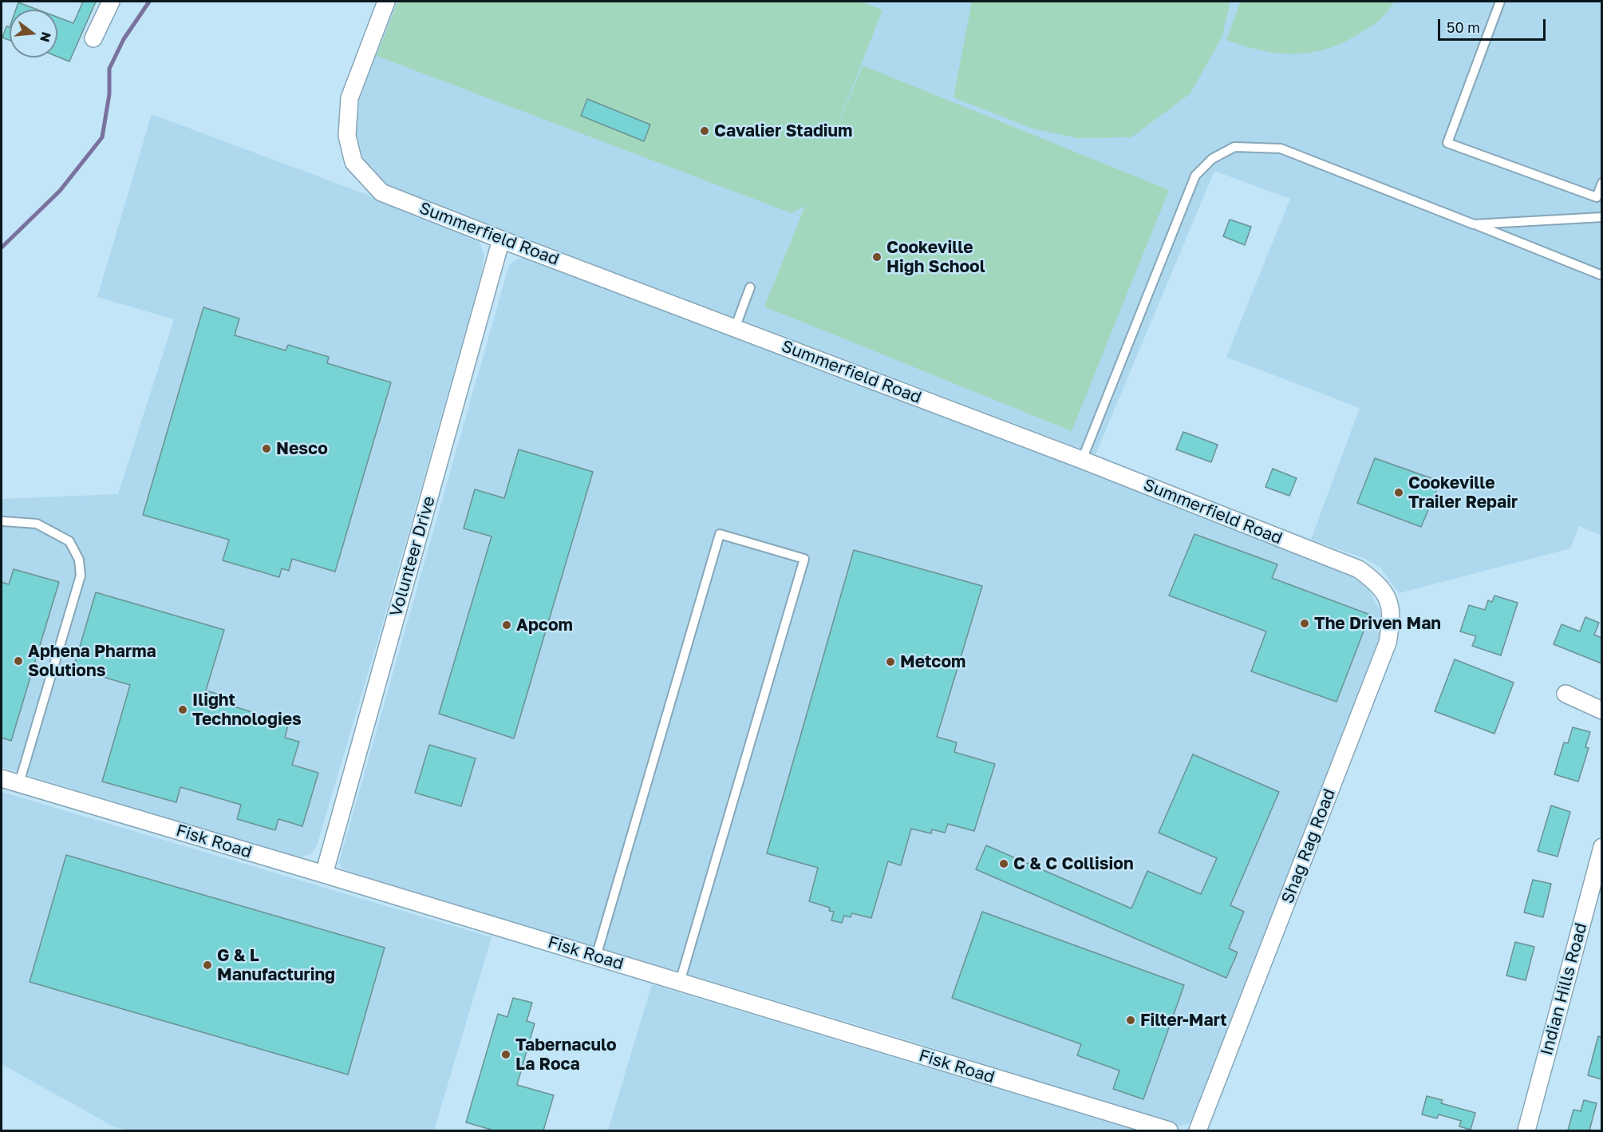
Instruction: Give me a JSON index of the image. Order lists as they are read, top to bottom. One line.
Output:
{"streets":{"street":["Summerfield Road","Volunteer Drive","Fisk Road","Shag Rag Road","Indian Hills Road"]},"crossings":[["Summerfield Road","Volunteer Drive"],["Summerfield Road","Shag Rag Road"],["Volunteer Drive","Fisk Road"]],"places":["Cavalier Stadium","Cookeville High School","Nesco","Cookeville Trailer Repair","The Driven Man","Apcom","Aphena Pharma Solutions","Metcom","Ilight Technologies","C & C Collision","G & L Manufacturing","Filter-Mart","Tabernaculo La Roca"],"scale_bar":"50 m","north":"right"}
